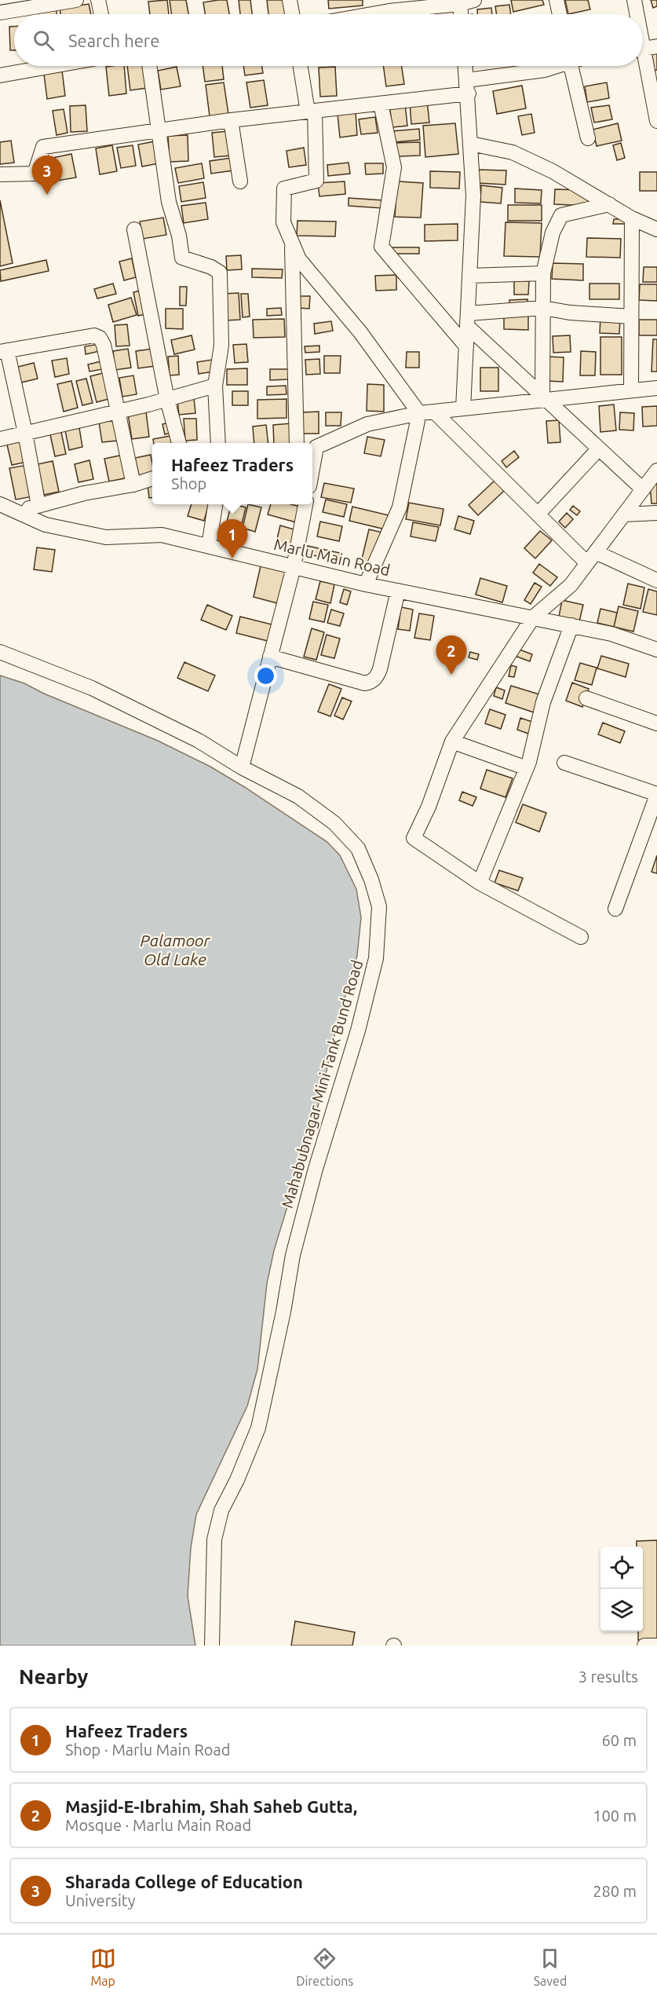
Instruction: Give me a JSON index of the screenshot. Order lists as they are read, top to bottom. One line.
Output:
{"streets":{"street":["Marlu Main Road","Mahabubnagar Mini Tank Bund Road"]},"water":["Palamoor Old Lake"],"page":{"search":"Search here","pins":["3","1","2"],"popup":["Hafeez Traders","Shop"],"heading":["Nearby","3 results"],"list":[{"mark":"1","name":"Hafeez Traders","note":"Shop · Marlu Main Road","value":"60 m"},{"mark":"2","name":"Masjid-E-Ibrahim, Shah Saheb Gutta,","note":"Mosque · Marlu Main Road","value":"100 m"},{"mark":"3","name":"Sharada College of Education","note":"University","value":"280 m"}],"nav":["Map","Directions","Saved"]}}
